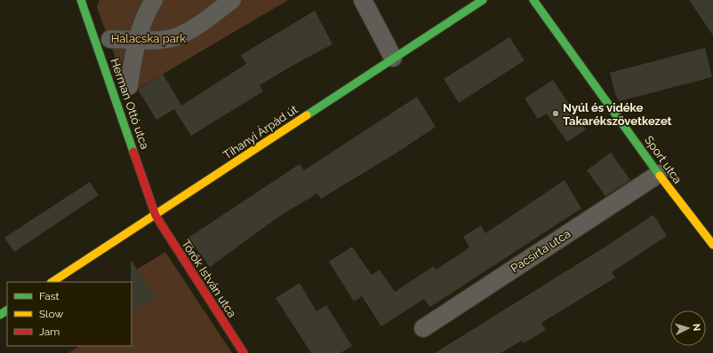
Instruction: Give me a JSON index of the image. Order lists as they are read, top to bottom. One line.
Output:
{"streets":{"street":["Herman Ottó utca","Tihanyi Árpád út","Sport utca","Pacsirta utca","Török István utca"]},"crossings":[["Herman Ottó utca","Tihanyi Árpád út"],["Herman Ottó utca","Török István utca"],["Tihanyi Árpád út","Török István utca"],["Sport utca","Pacsirta utca"]],"parks":["Halacska park"],"places":["Nyúl és vidéke Takarékszövetkezet"],"legend":["Fast","Slow","Jam"],"north":"right"}
